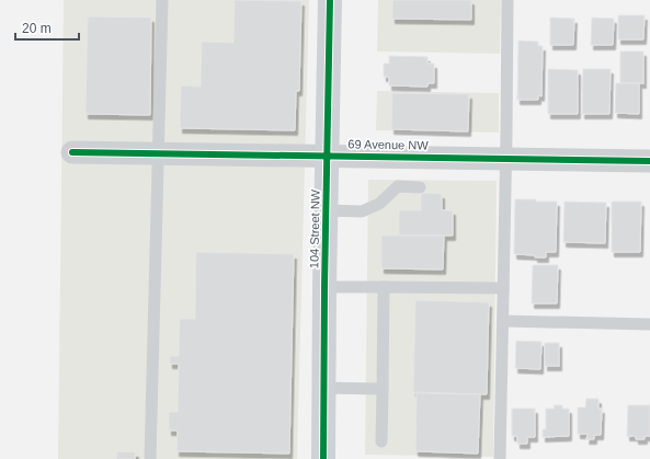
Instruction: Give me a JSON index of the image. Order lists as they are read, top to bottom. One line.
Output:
{"streets":{"main road":["104 Street NW"],"street":["69 Avenue NW"]},"crossings":[["69 Avenue NW","104 Street NW"]],"scale_bar":"20 m"}
